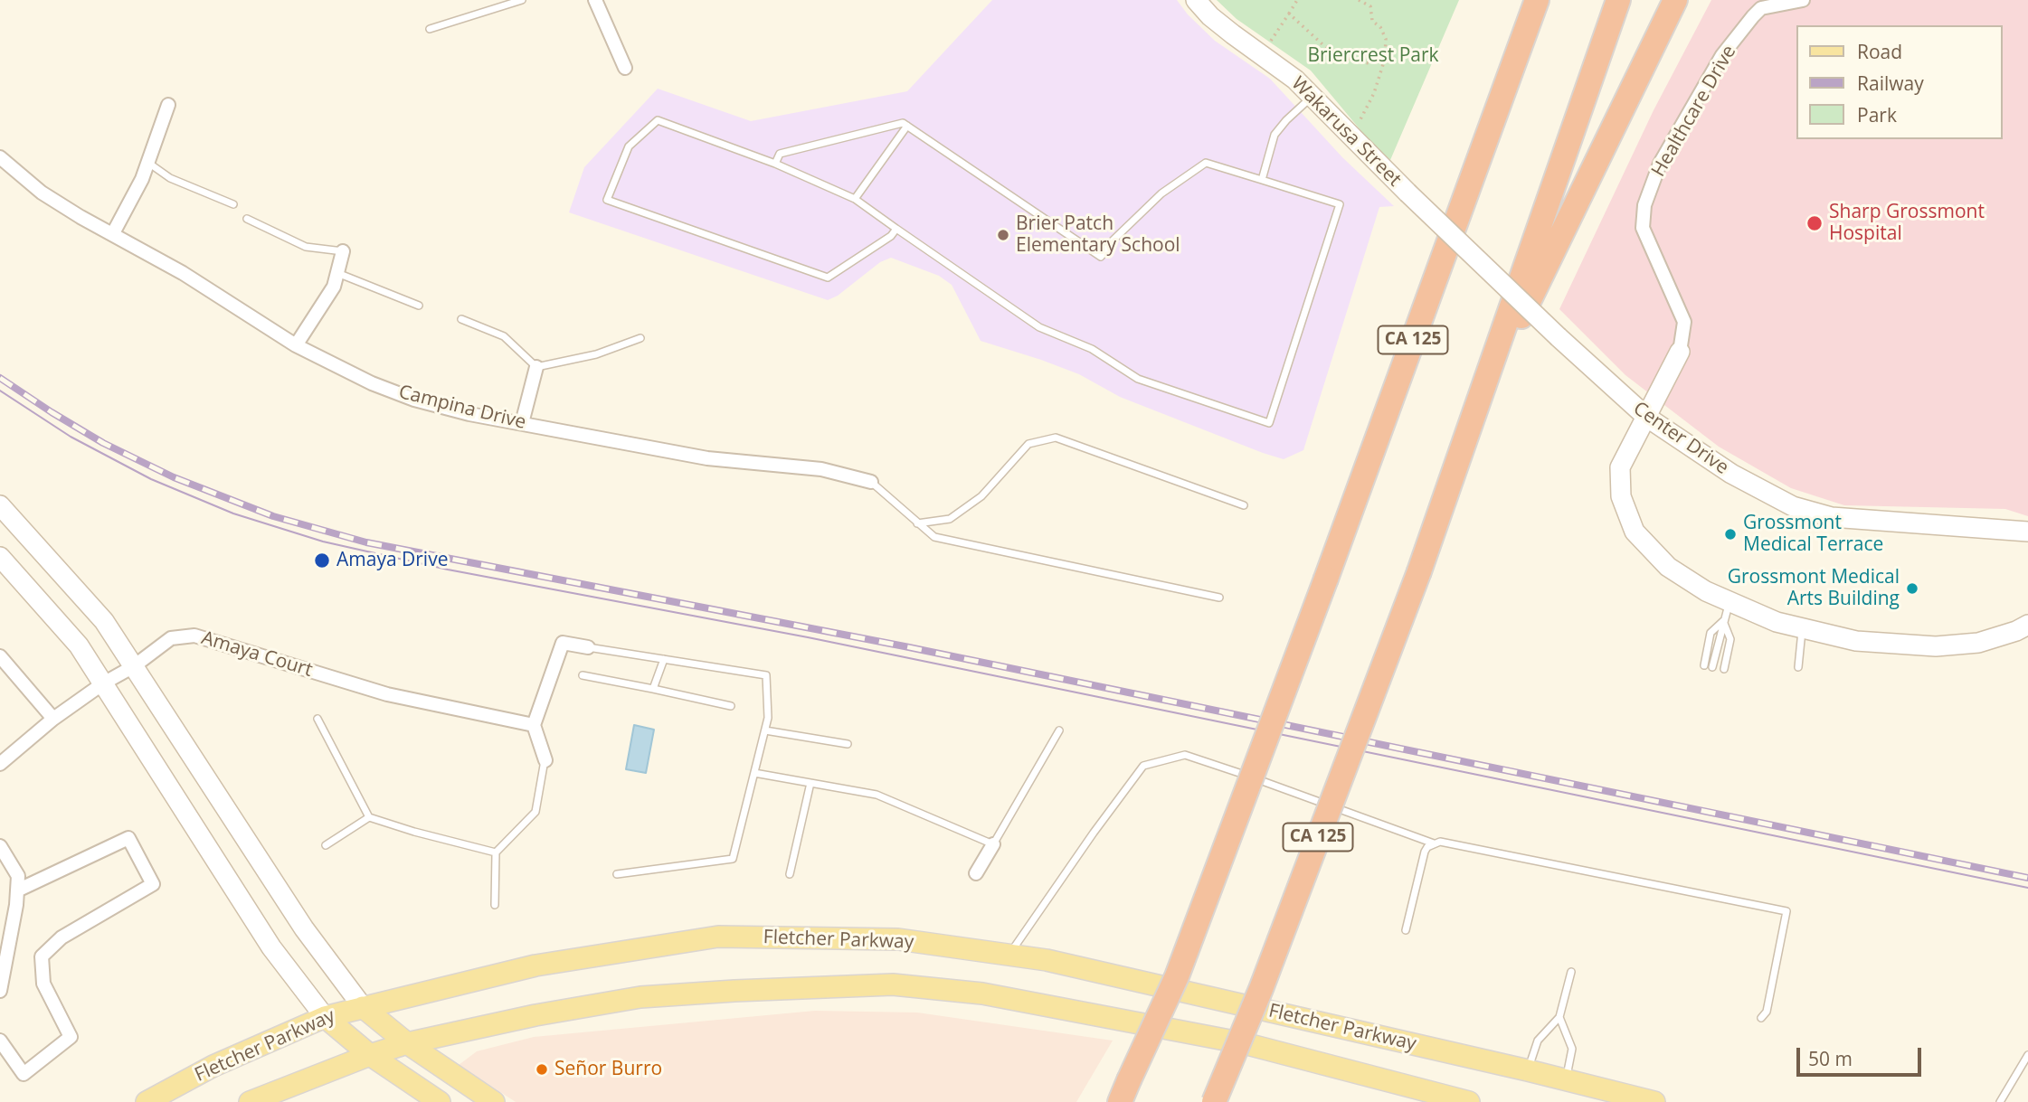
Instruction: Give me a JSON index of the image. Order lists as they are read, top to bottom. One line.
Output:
{"streets":{"highway":["CA 125"],"main road":["Fletcher Parkway"],"street":["Healthcare Drive","Wakarusa Street","Campina Drive","Center Drive","Amaya Court"]},"crossings":[["Healthcare Drive","Center Drive"],["Wakarusa Street","Center Drive"]],"parks":["Briercrest Park"],"places":["Sharp Grossmont Hospital","Brier Patch Elementary School","Grossmont Medical Terrace","Amaya Drive","Grossmont Medical Arts Building","Señor Burro"],"legend":["Road","Railway","Park"],"scale_bar":"50 m"}
